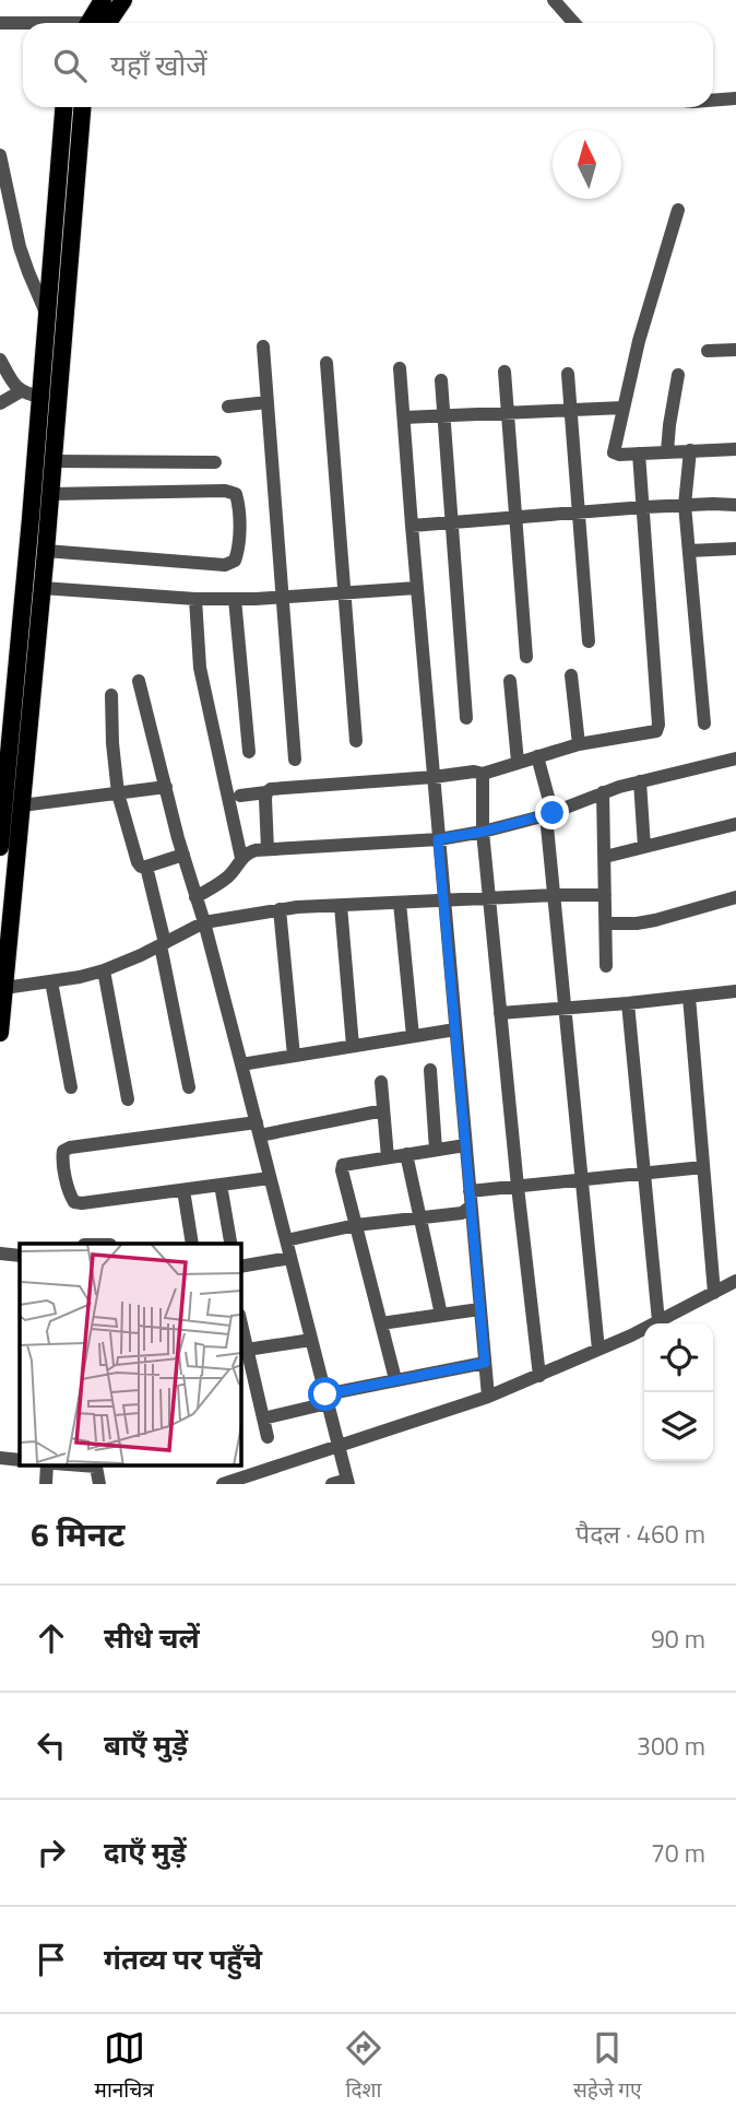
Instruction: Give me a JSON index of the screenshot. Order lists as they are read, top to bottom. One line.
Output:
{"north":"top","page":{"search":"यहाँ खोजें","heading":["6 मिनट","पैदल · 460 m"],"list":[["सीधे चलें","90 m"],["बाएँ मुड़ें","300 m"],["दाएँ मुड़ें","70 m"],"गंतव्य पर पहुँचे"],"nav":["मानचित्र","दिशा","सहेजे गए"]}}
